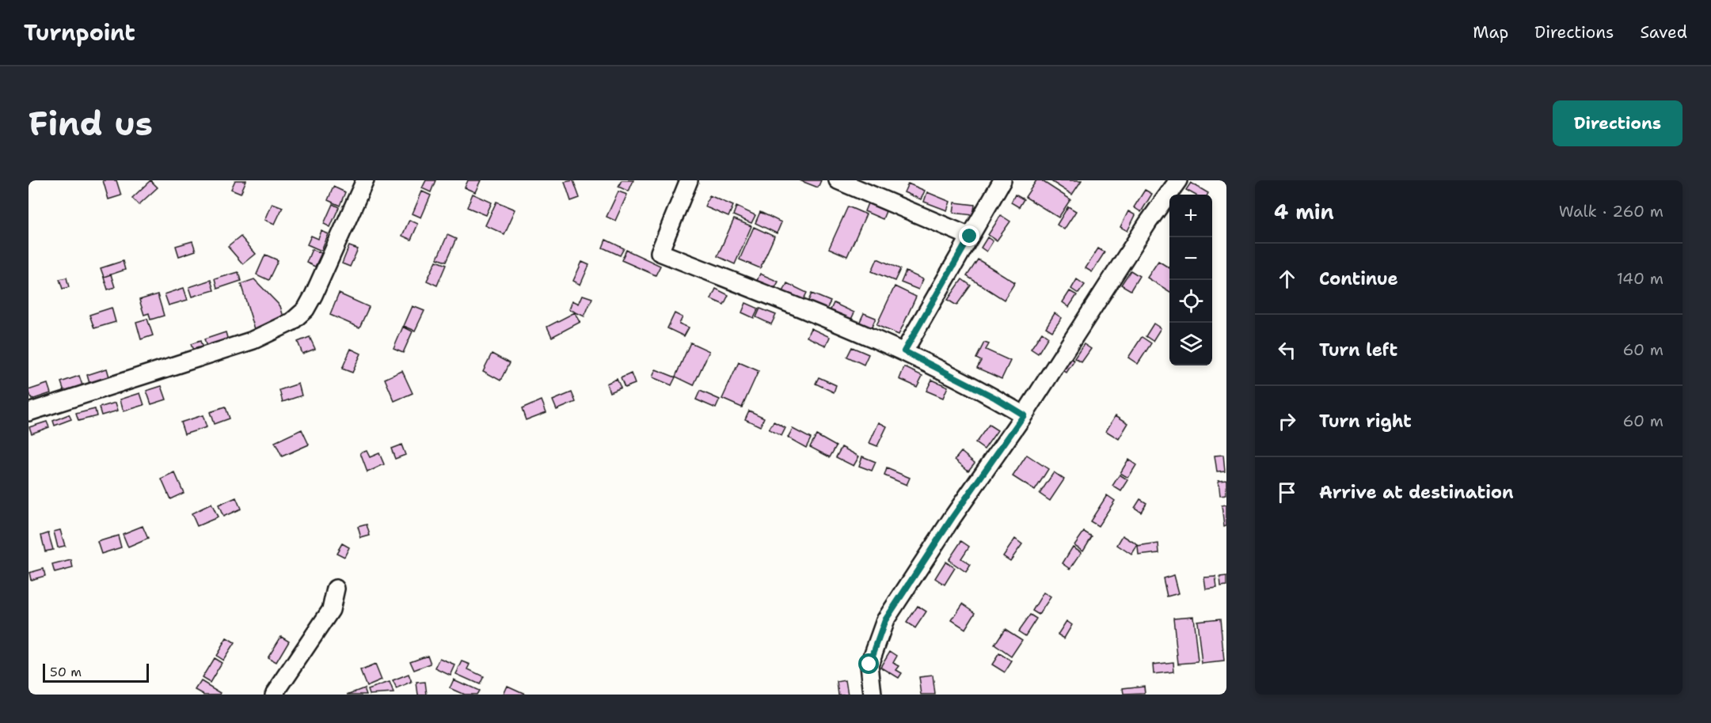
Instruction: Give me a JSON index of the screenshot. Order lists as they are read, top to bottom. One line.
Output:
{"scale_bar":"50 m","page":{"header":"Turnpoint","nav":["Map","Directions","Saved"],"buttons":"Directions","title":"Find us","heading":["4 min","Walk · 260 m"],"map_buttons":["+","−"],"list":[["Continue","140 m"],["Turn left","60 m"],["Turn right","60 m"],"Arrive at destination"],"scale":"50 m"}}
